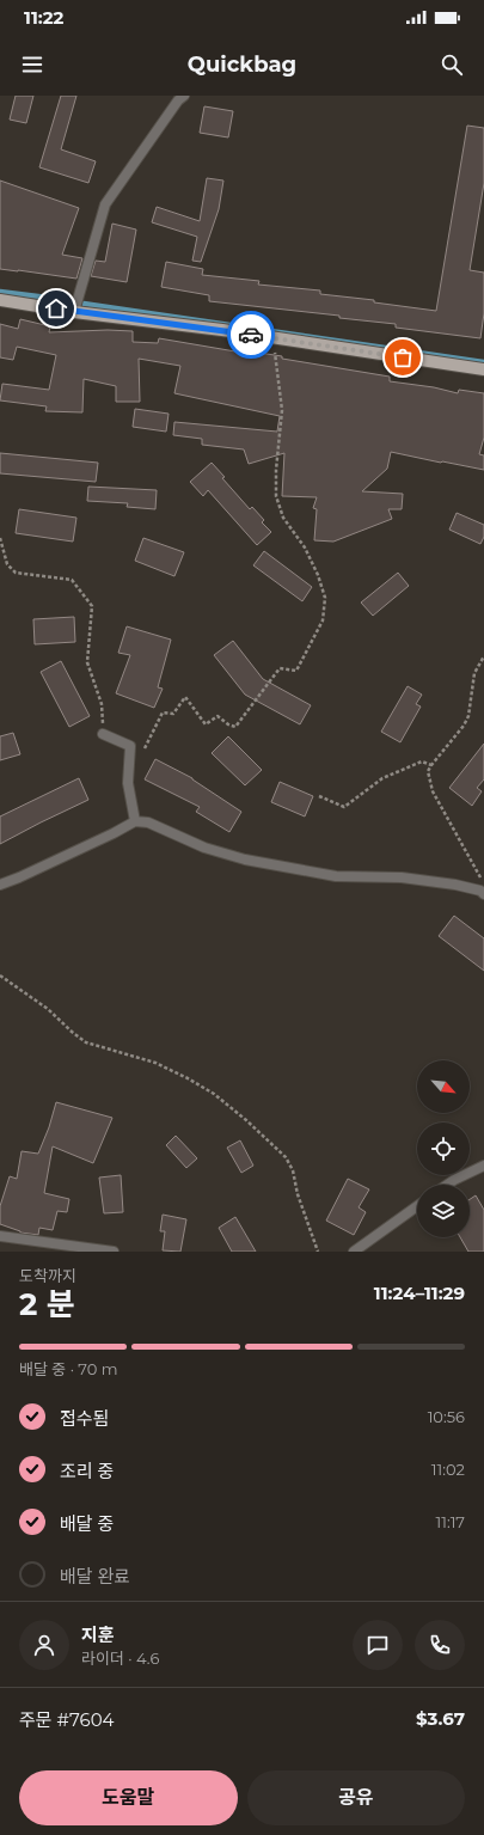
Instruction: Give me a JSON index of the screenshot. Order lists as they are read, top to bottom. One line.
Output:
{"north":"bottom right","page":{"status":"11:22","header":"Quickbag","heading":["2 분","도착까지","11:24–11:29"],"panel":["지훈","라이더 · 4.6","주문 #7604","$3.67"],"bar":"배달 중 · 70 m","list":[["접수됨","10:56"],["조리 중","11:02"],["배달 중","11:17"],"배달 완료"],"buttons":["도움말","공유"]}}
